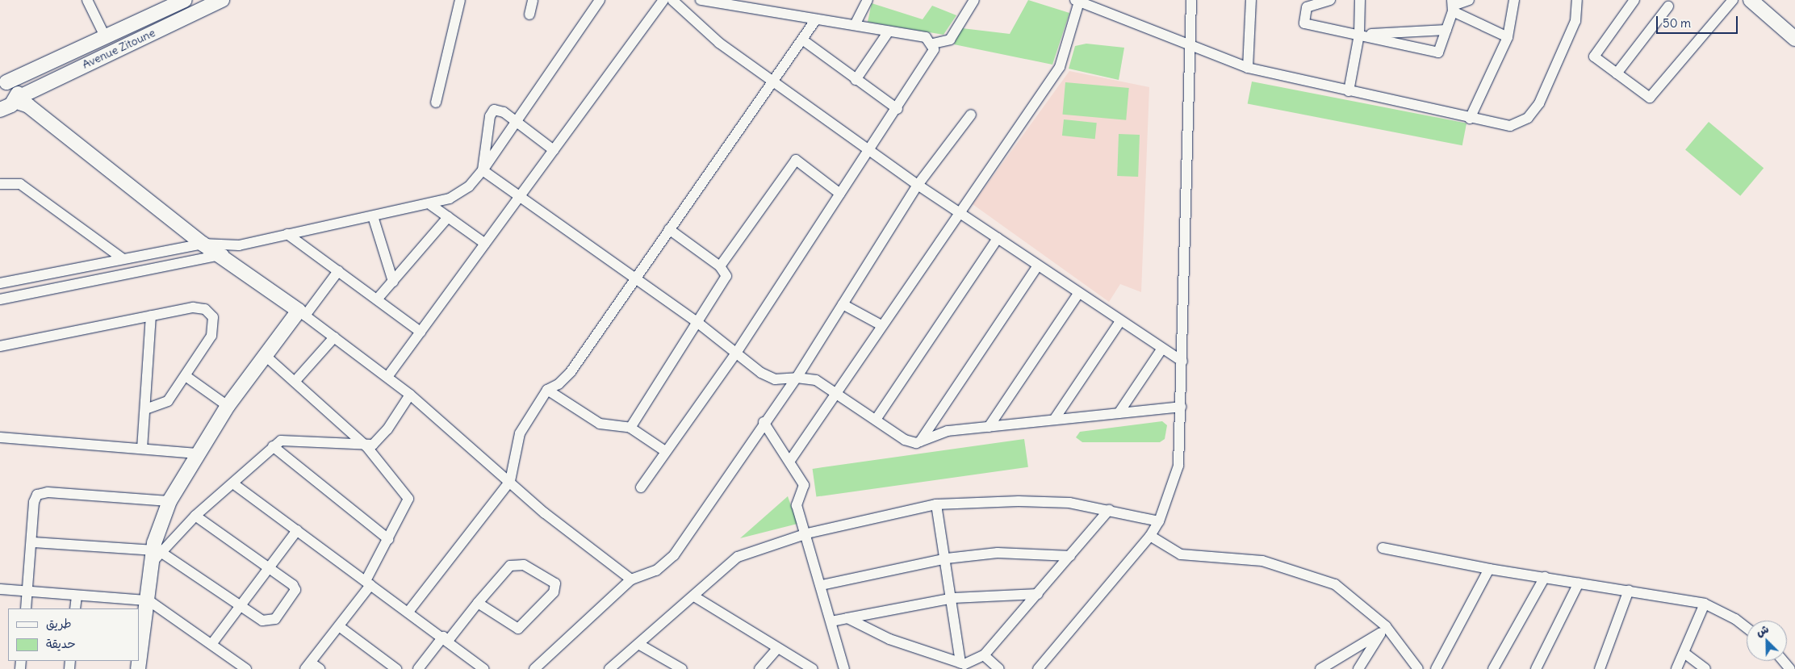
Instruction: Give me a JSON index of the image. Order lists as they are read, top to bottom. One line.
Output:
{"streets":{"street":["Avenue Zitoune"]},"legend":["طريق","حديقة"],"scale_bar":"50 m","north":"top left"}
